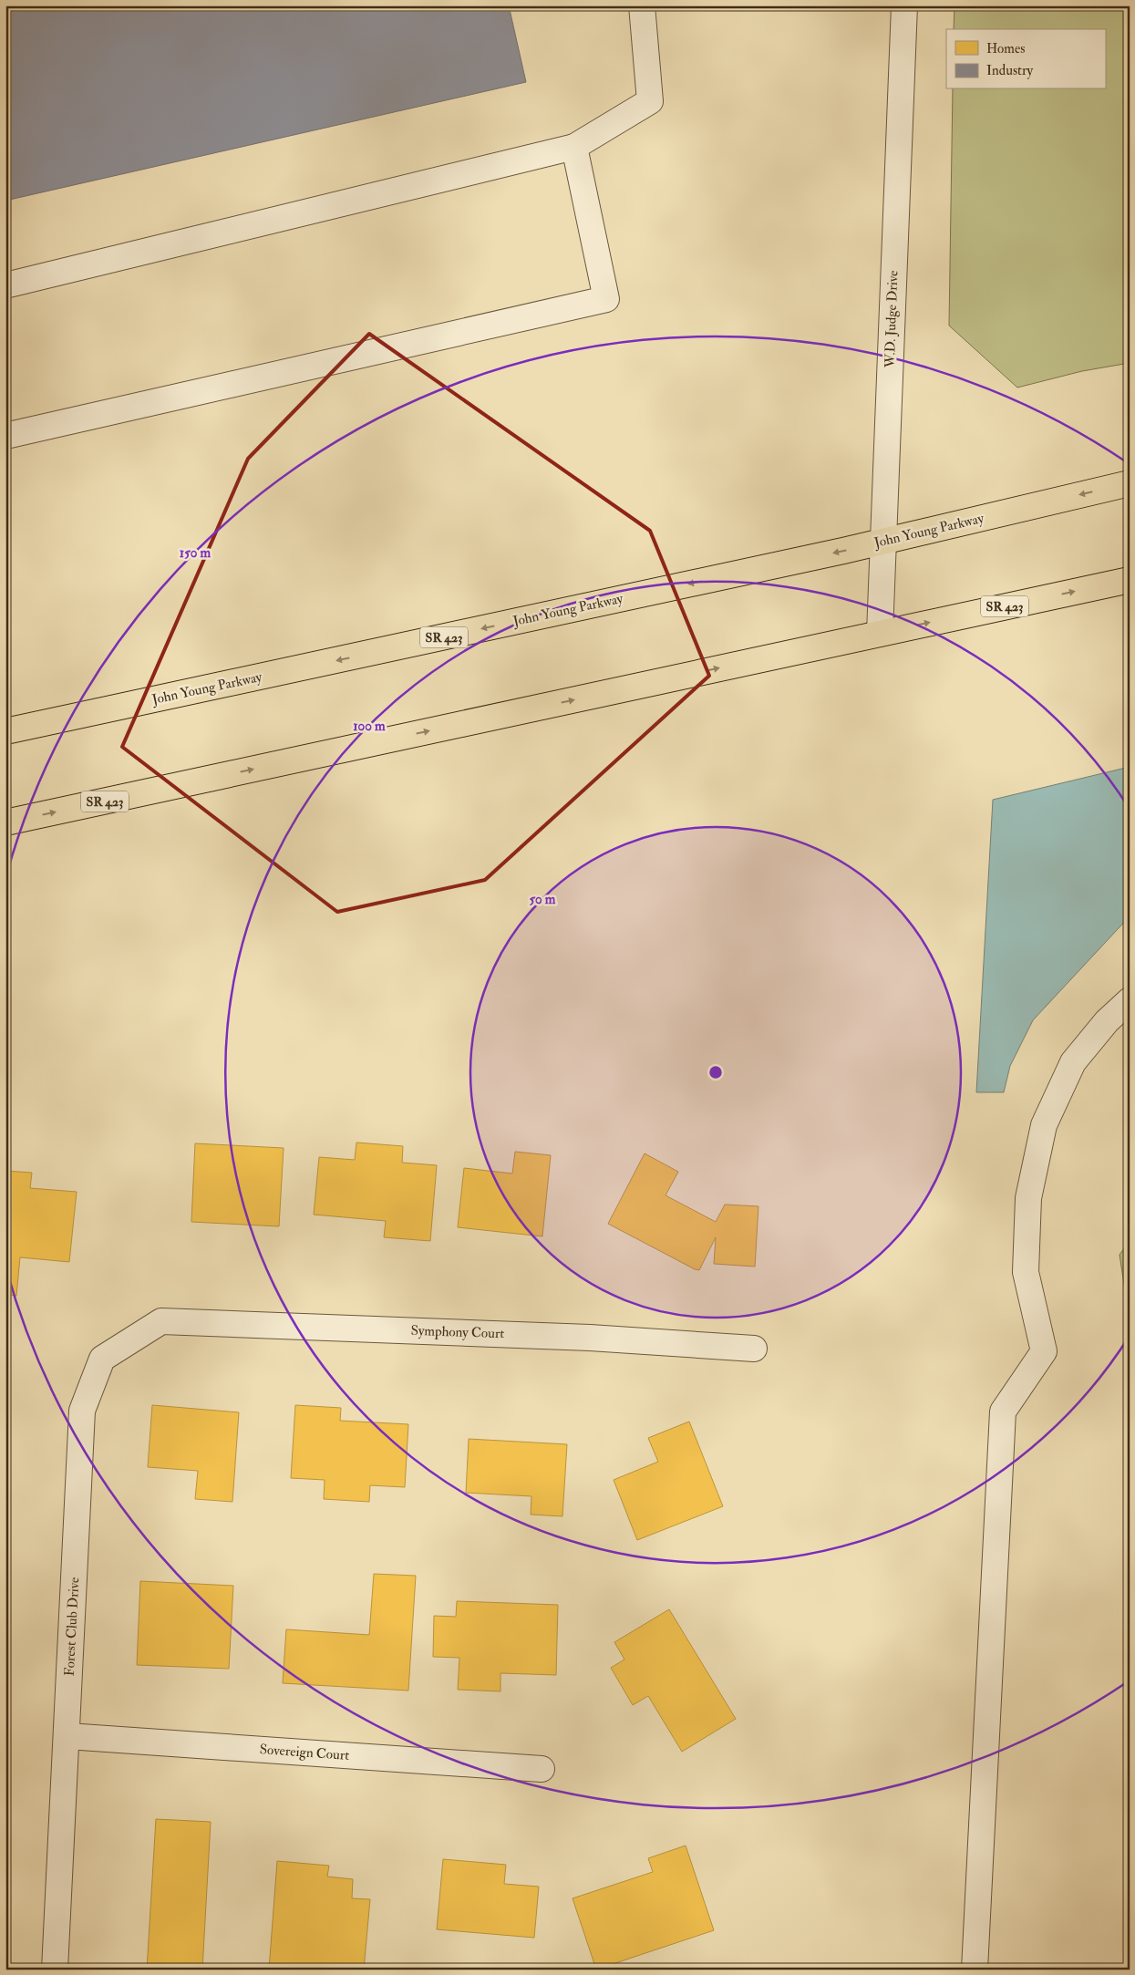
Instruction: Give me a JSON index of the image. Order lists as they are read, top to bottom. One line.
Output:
{"streets":{"main road":["John Young Parkway","SR 423"],"street":["W.D. Judge Drive","Symphony Court","Forest Club Drive","Sovereign Court"]},"crossings":[["W.D. Judge Drive","John Young Parkway"],["W.D. Judge Drive","SR 423"],["Symphony Court","Forest Club Drive"],["Forest Club Drive","Sovereign Court"]],"legend":["Homes","Industry"],"rings":["150 m","100 m","50 m"]}
